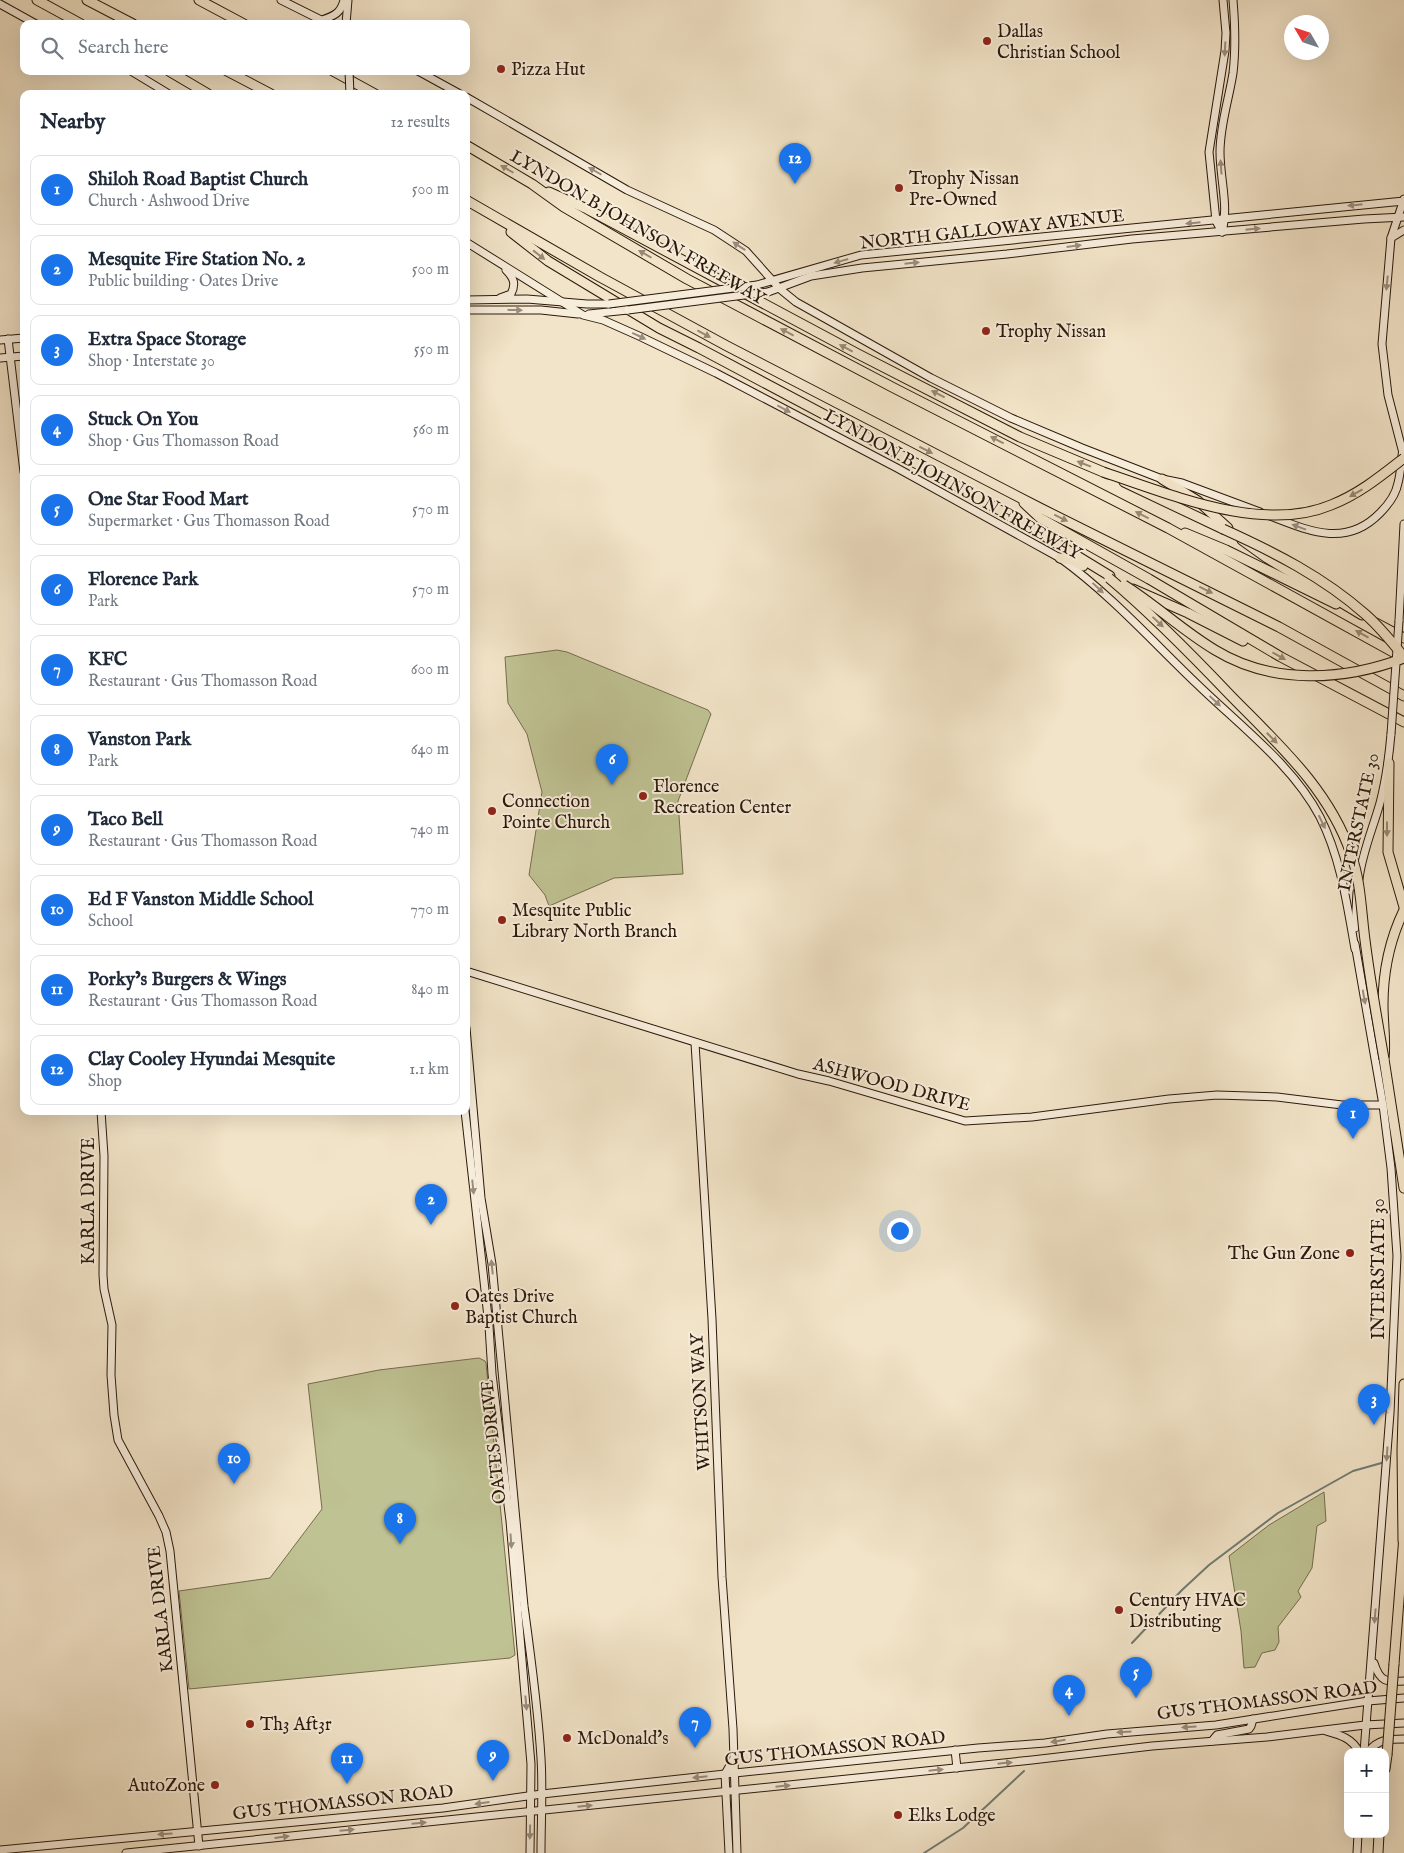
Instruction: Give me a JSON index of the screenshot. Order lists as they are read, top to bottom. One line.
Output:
{"streets":{"highway":["LYNDON B JOHNSON FREEWAY"],"main road":["NORTH GALLOWAY AVENUE","INTERSTATE 30","ASHWOOD DRIVE","KARLA DRIVE","WHITSON WAY","OATES DRIVE","GUS THOMASSON ROAD"]},"crossings":[["LYNDON B JOHNSON FREEWAY","NORTH GALLOWAY AVENUE"],["LYNDON B JOHNSON FREEWAY","INTERSTATE 30"],["INTERSTATE 30","ASHWOOD DRIVE"],["INTERSTATE 30","GUS THOMASSON ROAD"],["ASHWOOD DRIVE","WHITSON WAY"],["KARLA DRIVE","GUS THOMASSON ROAD"],["WHITSON WAY","GUS THOMASSON ROAD"],["OATES DRIVE","GUS THOMASSON ROAD"]],"one_way":["INTERSTATE 30"],"places":["Dallas Christian School","Pizza Hut","Trophy Nissan Pre-Owned","Trophy Nissan","Florence Recreation Center","Connection Pointe Church","Mesquite Public Library North Branch","The Gun Zone","Oates Drive Baptist Church","Century HVAC Distributing","Th3 Aft3r","McDonald's","AutoZone","Elks Lodge"],"north":"top left","page":{"search":"Search here","heading":["Nearby","12 results"],"pins":["12","6","1","2","3","10","8","5","4","7","9","11"],"list":[{"mark":"1","name":"Shiloh Road Baptist Church","note":"Church · Ashwood Drive","value":"500 m"},{"mark":"2","name":"Mesquite Fire Station No. 2","note":"Public building · Oates Drive","value":"500 m"},{"mark":"3","name":"Extra Space Storage","note":"Shop · Interstate 30","value":"550 m"},{"mark":"4","name":"Stuck On You","note":"Shop · Gus Thomasson Road","value":"560 m"},{"mark":"5","name":"One Star Food Mart","note":"Supermarket · Gus Thomasson Road","value":"570 m"},{"mark":"6","name":"Florence Park","note":"Park","value":"570 m"},{"mark":"7","name":"KFC","note":"Restaurant · Gus Thomasson Road","value":"600 m"},{"mark":"8","name":"Vanston Park","note":"Park","value":"640 m"},{"mark":"9","name":"Taco Bell","note":"Restaurant · Gus Thomasson Road","value":"740 m"},{"mark":"10","name":"Ed F Vanston Middle School","note":"School","value":"770 m"},{"mark":"11","name":"Porky’s Burgers & Wings","note":"Restaurant · Gus Thomasson Road","value":"840 m"},{"mark":"12","name":"Clay Cooley Hyundai Mesquite","note":"Shop","value":"1.1 km"}],"map_buttons":["+","−"]}}
